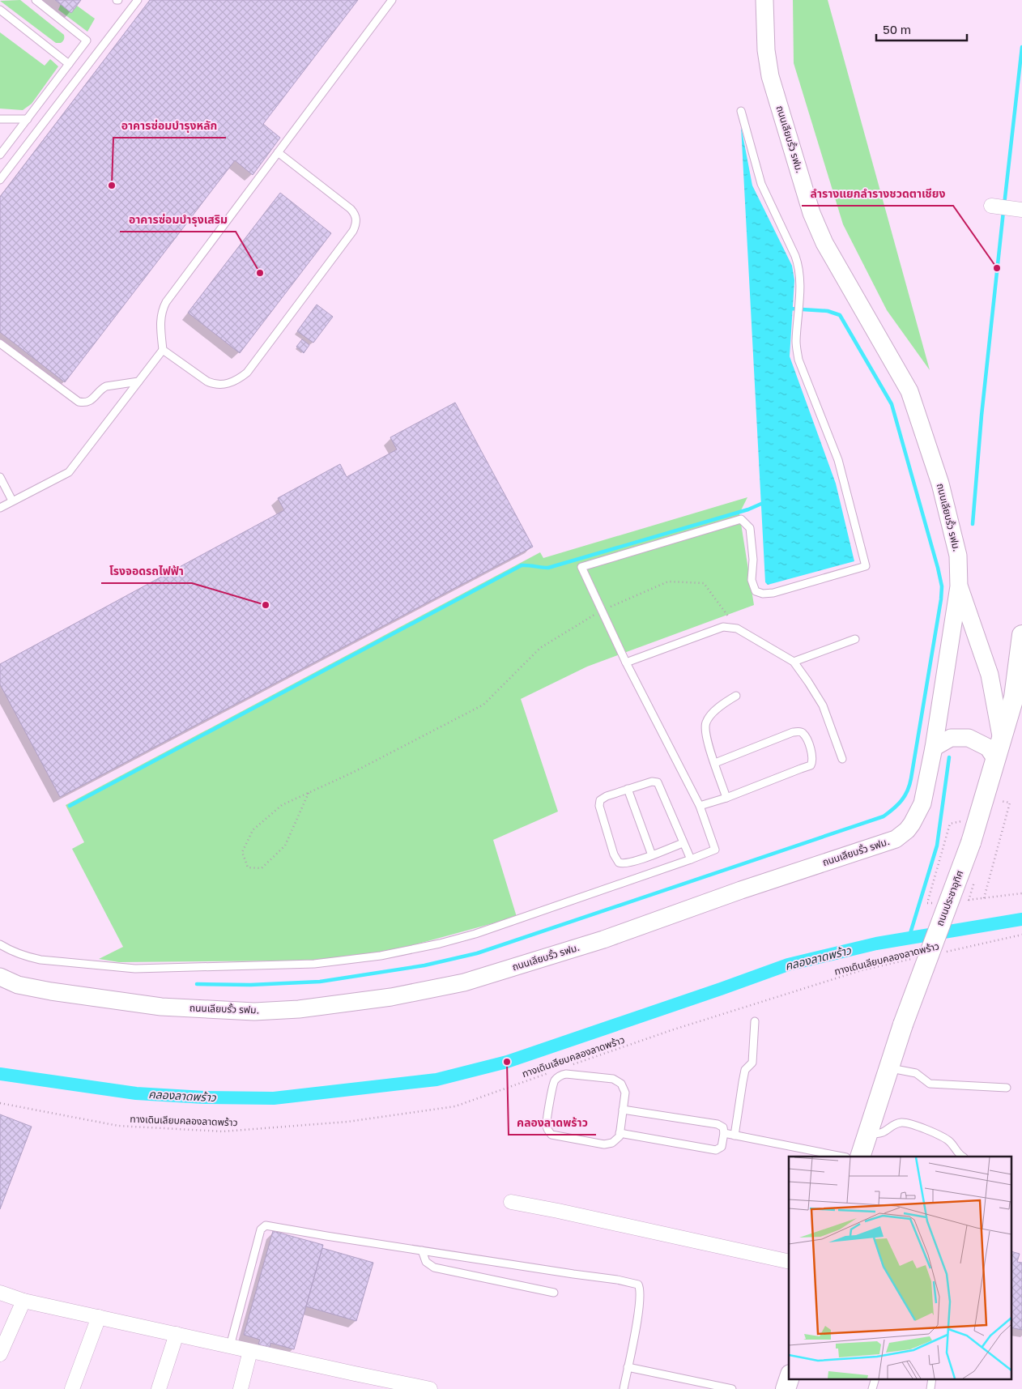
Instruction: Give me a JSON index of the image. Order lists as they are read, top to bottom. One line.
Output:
{"streets":{"main road":["ถนนประชาอุทิศ"],"street":["ถนนเลียบรั้ว รฟม."],"path":["ทางเดินเลียบคลองลาดพร้าว"]},"water":["คลองลาดพร้าว"],"places":["อาคารซ่อมบำรุงหลัก","ลำรางแยกลำรางชวดตาเชียง","อาคารซ่อมบำรุงเสริม","โรงจอดรถไฟฟ้า","คลองลาดพร้าว"],"scale_bar":"50 m"}
